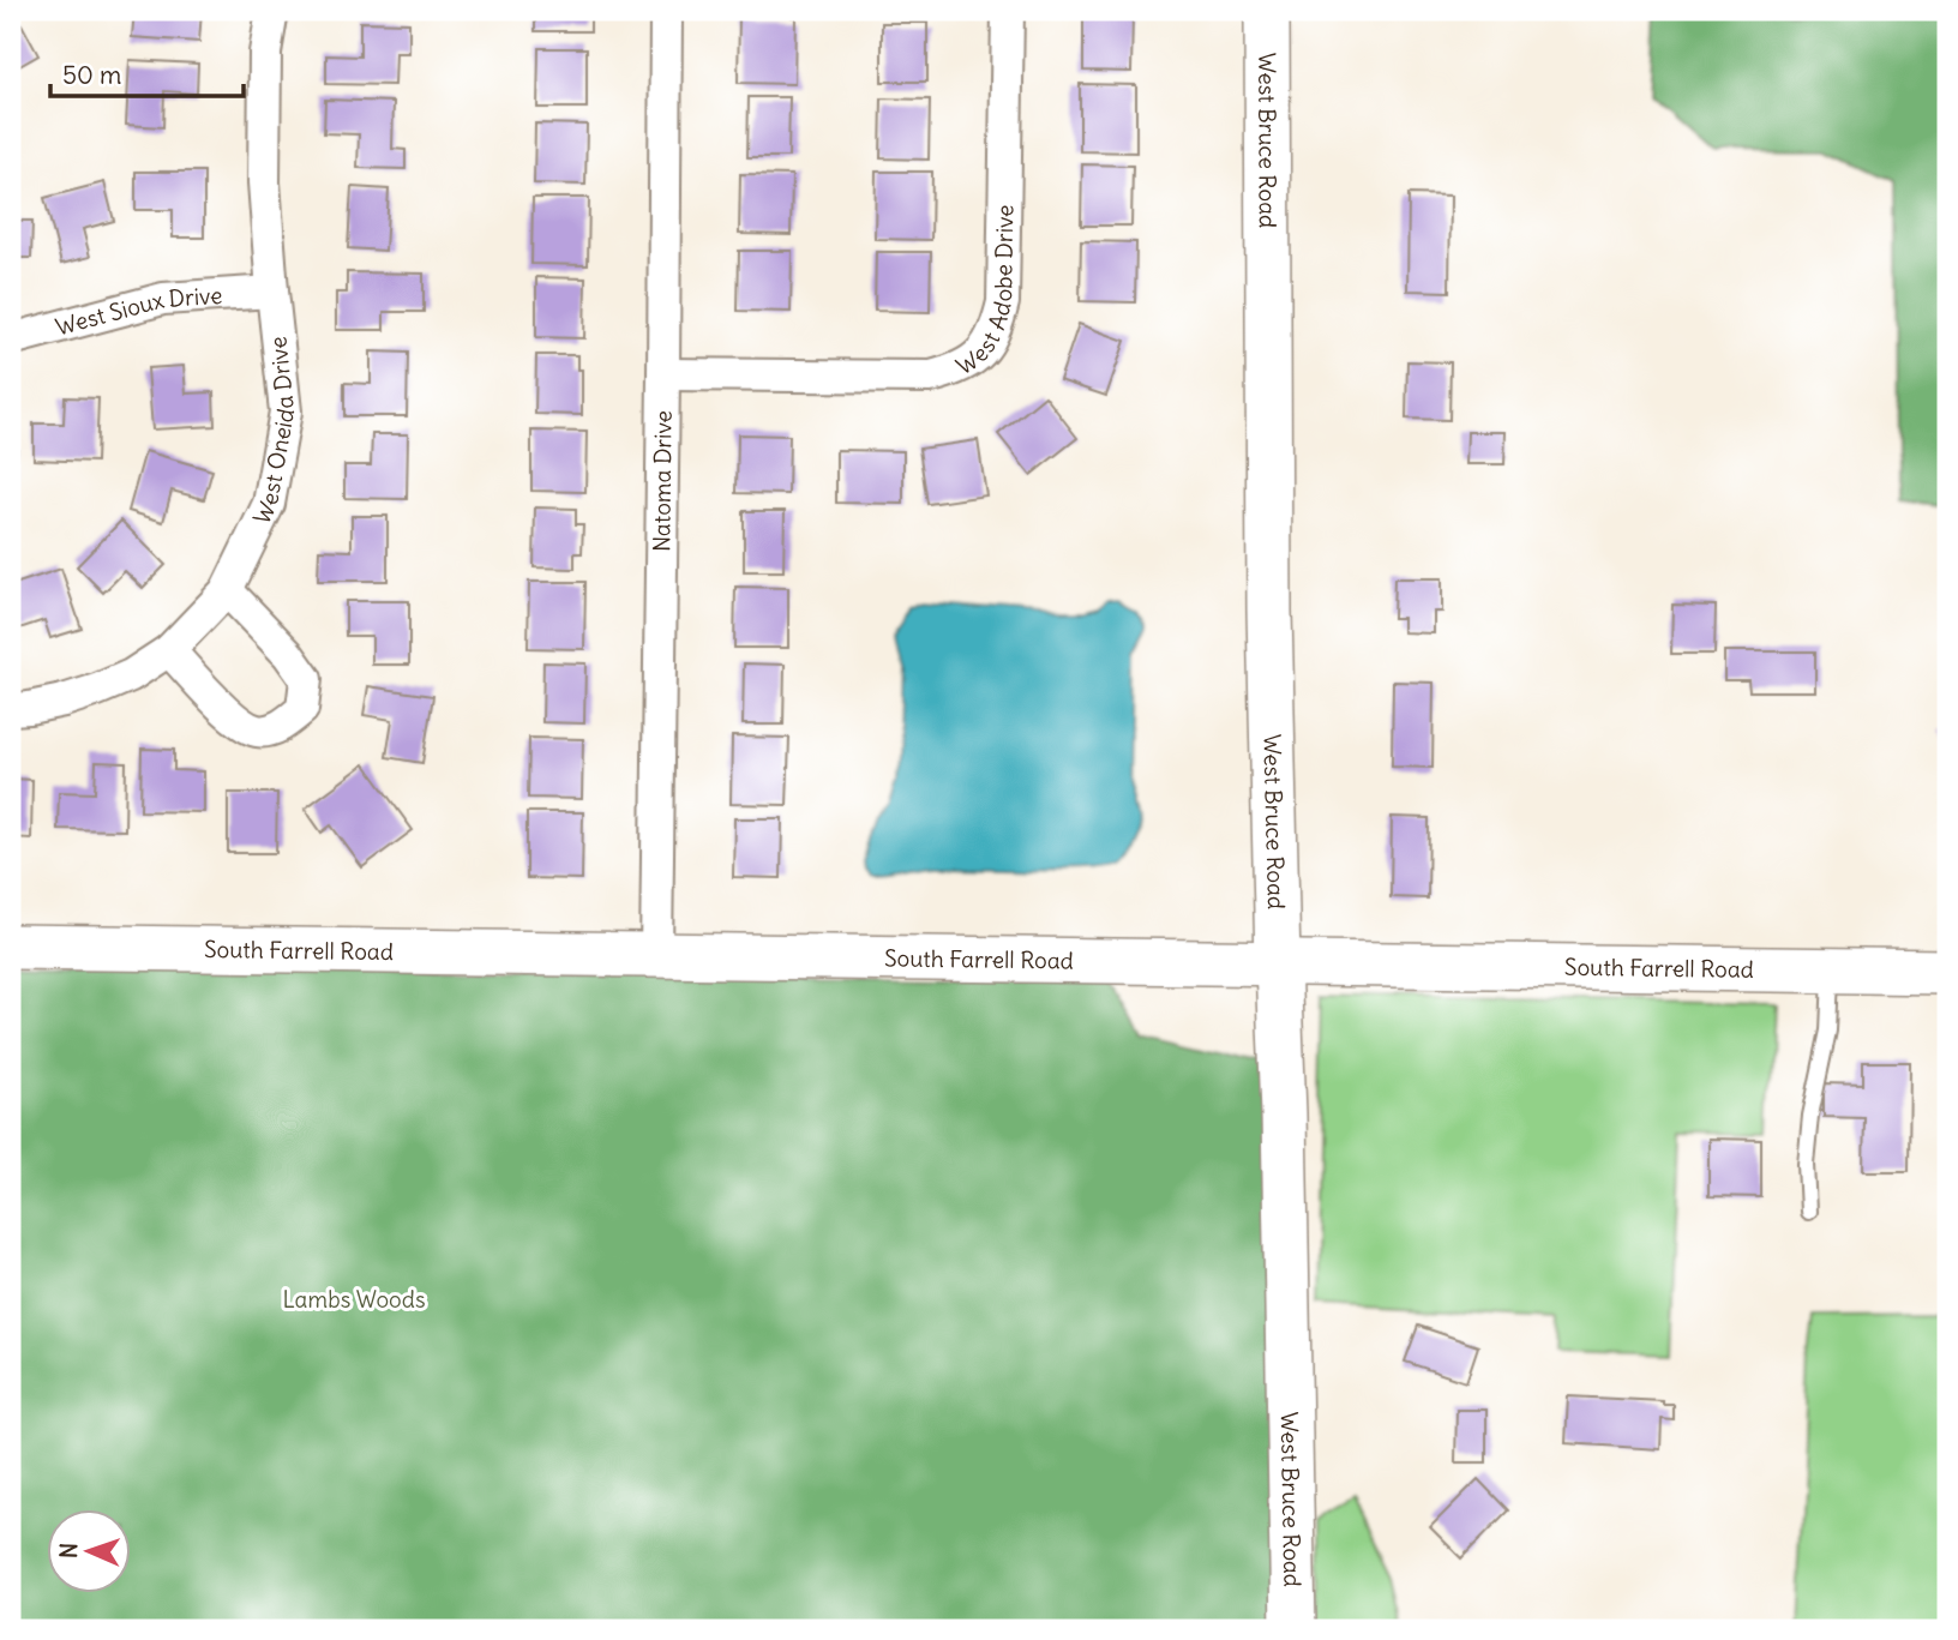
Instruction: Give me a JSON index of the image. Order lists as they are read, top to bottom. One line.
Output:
{"streets":{"street":["West Bruce Road","West Adobe Drive","West Sioux Drive","West Oneida Drive","Natoma Drive","South Farrell Road"]},"crossings":[["West Bruce Road","South Farrell Road"],["West Adobe Drive","Natoma Drive"],["West Sioux Drive","West Oneida Drive"],["Natoma Drive","South Farrell Road"]],"parks":["Lambs Woods"],"scale_bar":"50 m","north":"left"}
